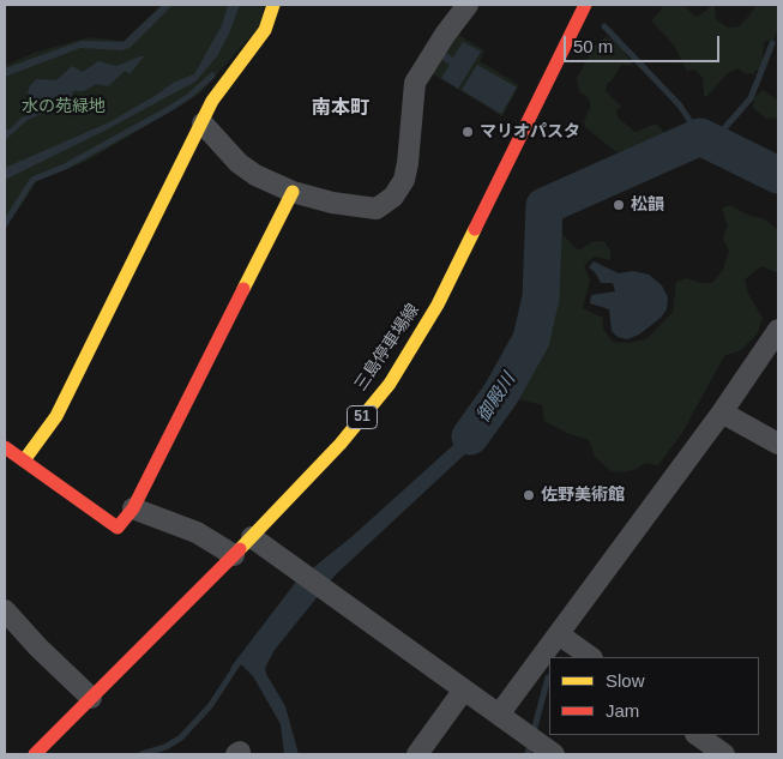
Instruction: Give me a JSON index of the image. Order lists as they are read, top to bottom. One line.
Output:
{"streets":{"street":["三島停車場線","51"]},"districts":["南本町"],"water":["御殿川"],"parks":["水の苑緑地"],"places":["マリオパスタ","松韻","佐野美術館"],"legend":["Slow","Jam"],"scale_bar":"50 m"}
